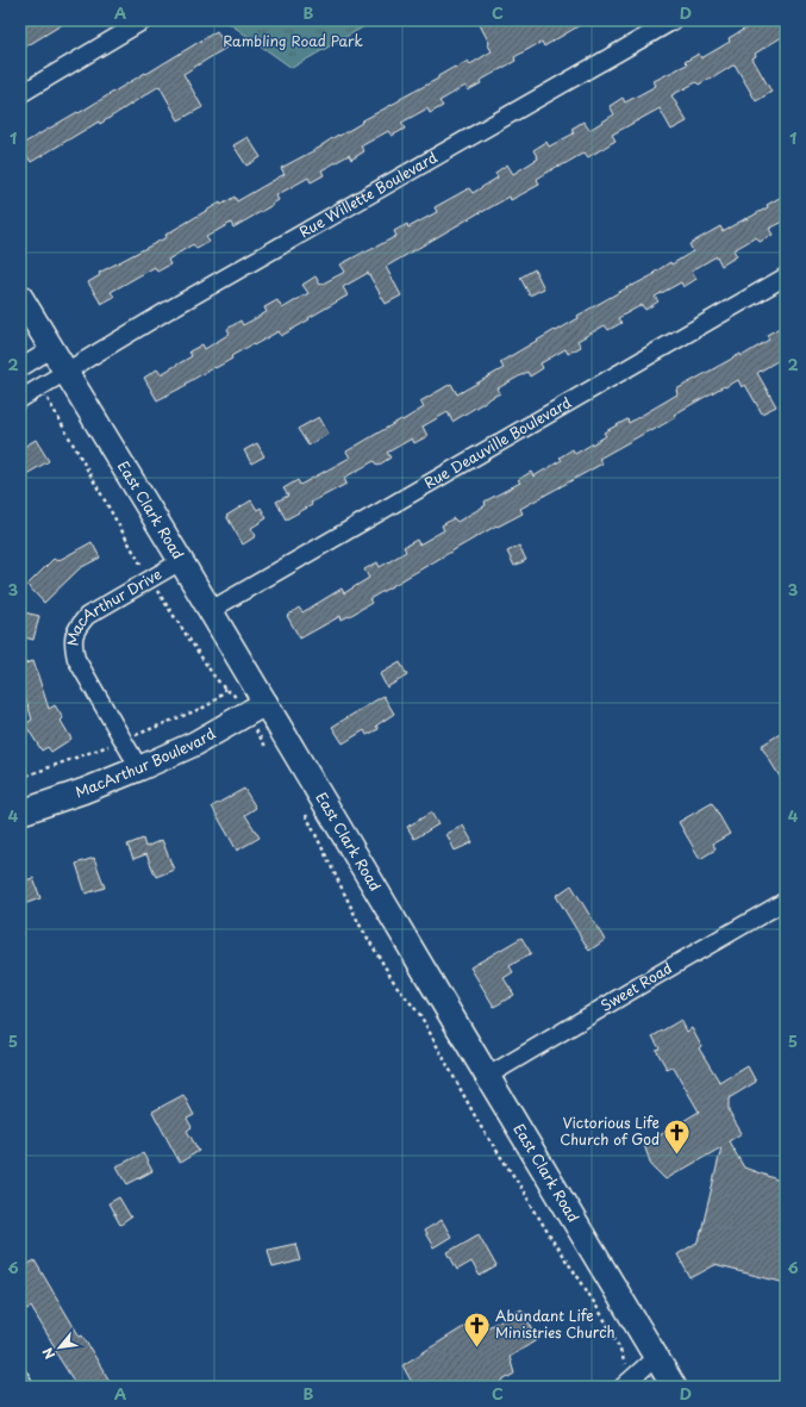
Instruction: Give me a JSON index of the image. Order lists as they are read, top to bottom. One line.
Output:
{"streets":{"main road":["East Clark Road","MacArthur Boulevard"],"street":["Rue Willette Boulevard","Rue Deauville Boulevard","MacArthur Drive","Sweet Road"]},"crossings":[["Rue Willette Boulevard","East Clark Road"],["Rue Deauville Boulevard","East Clark Road"],["East Clark Road","MacArthur Drive"],["East Clark Road","MacArthur Boulevard"],["East Clark Road","Sweet Road"],["MacArthur Drive","MacArthur Boulevard"]],"parks":["Rambling Road Park"],"places":{"church":["Victorious Life Church of God","Abundant Life Ministries Church"]},"north":"bottom left","grid":{"columns":["A","B","C","D"],"rows":["1","2","3","4","5","6"]}}
